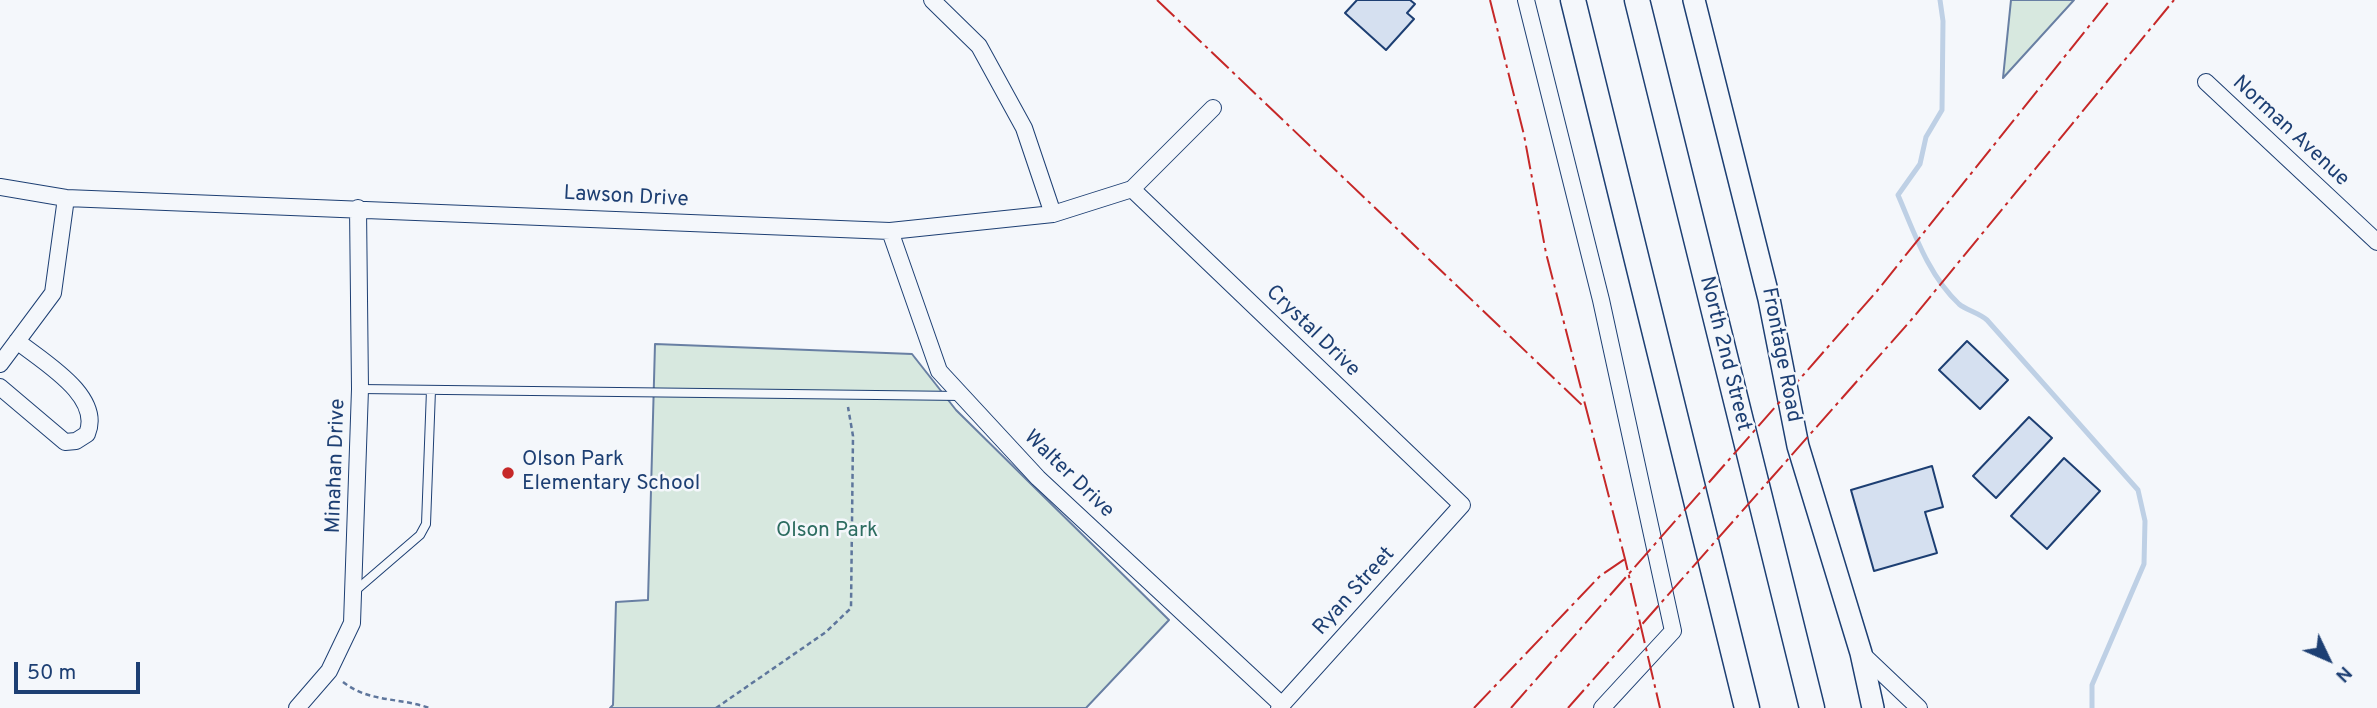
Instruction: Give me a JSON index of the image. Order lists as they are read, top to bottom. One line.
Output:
{"streets":{"main road":["North 2nd Street"],"street":["Norman Avenue","Lawson Drive","Crystal Drive","Frontage Road","Minahan Drive","Walter Drive","Ryan Street"]},"crossings":[["Lawson Drive","Crystal Drive"],["Lawson Drive","Minahan Drive"],["Lawson Drive","Walter Drive"],["Crystal Drive","Ryan Street"],["Walter Drive","Ryan Street"]],"parks":["Olson Park"],"places":["Olson Park Elementary School"],"scale_bar":"50 m","north":"bottom right"}
